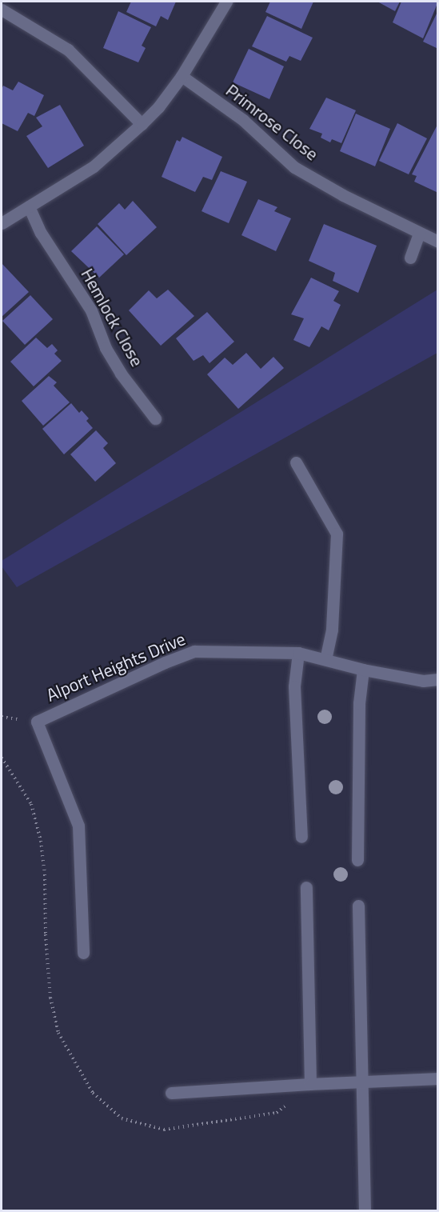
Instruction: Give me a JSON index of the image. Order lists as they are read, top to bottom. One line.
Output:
{"streets":{"street":["Primrose Close","Hemlock Close","Alport Heights Drive"]}}
